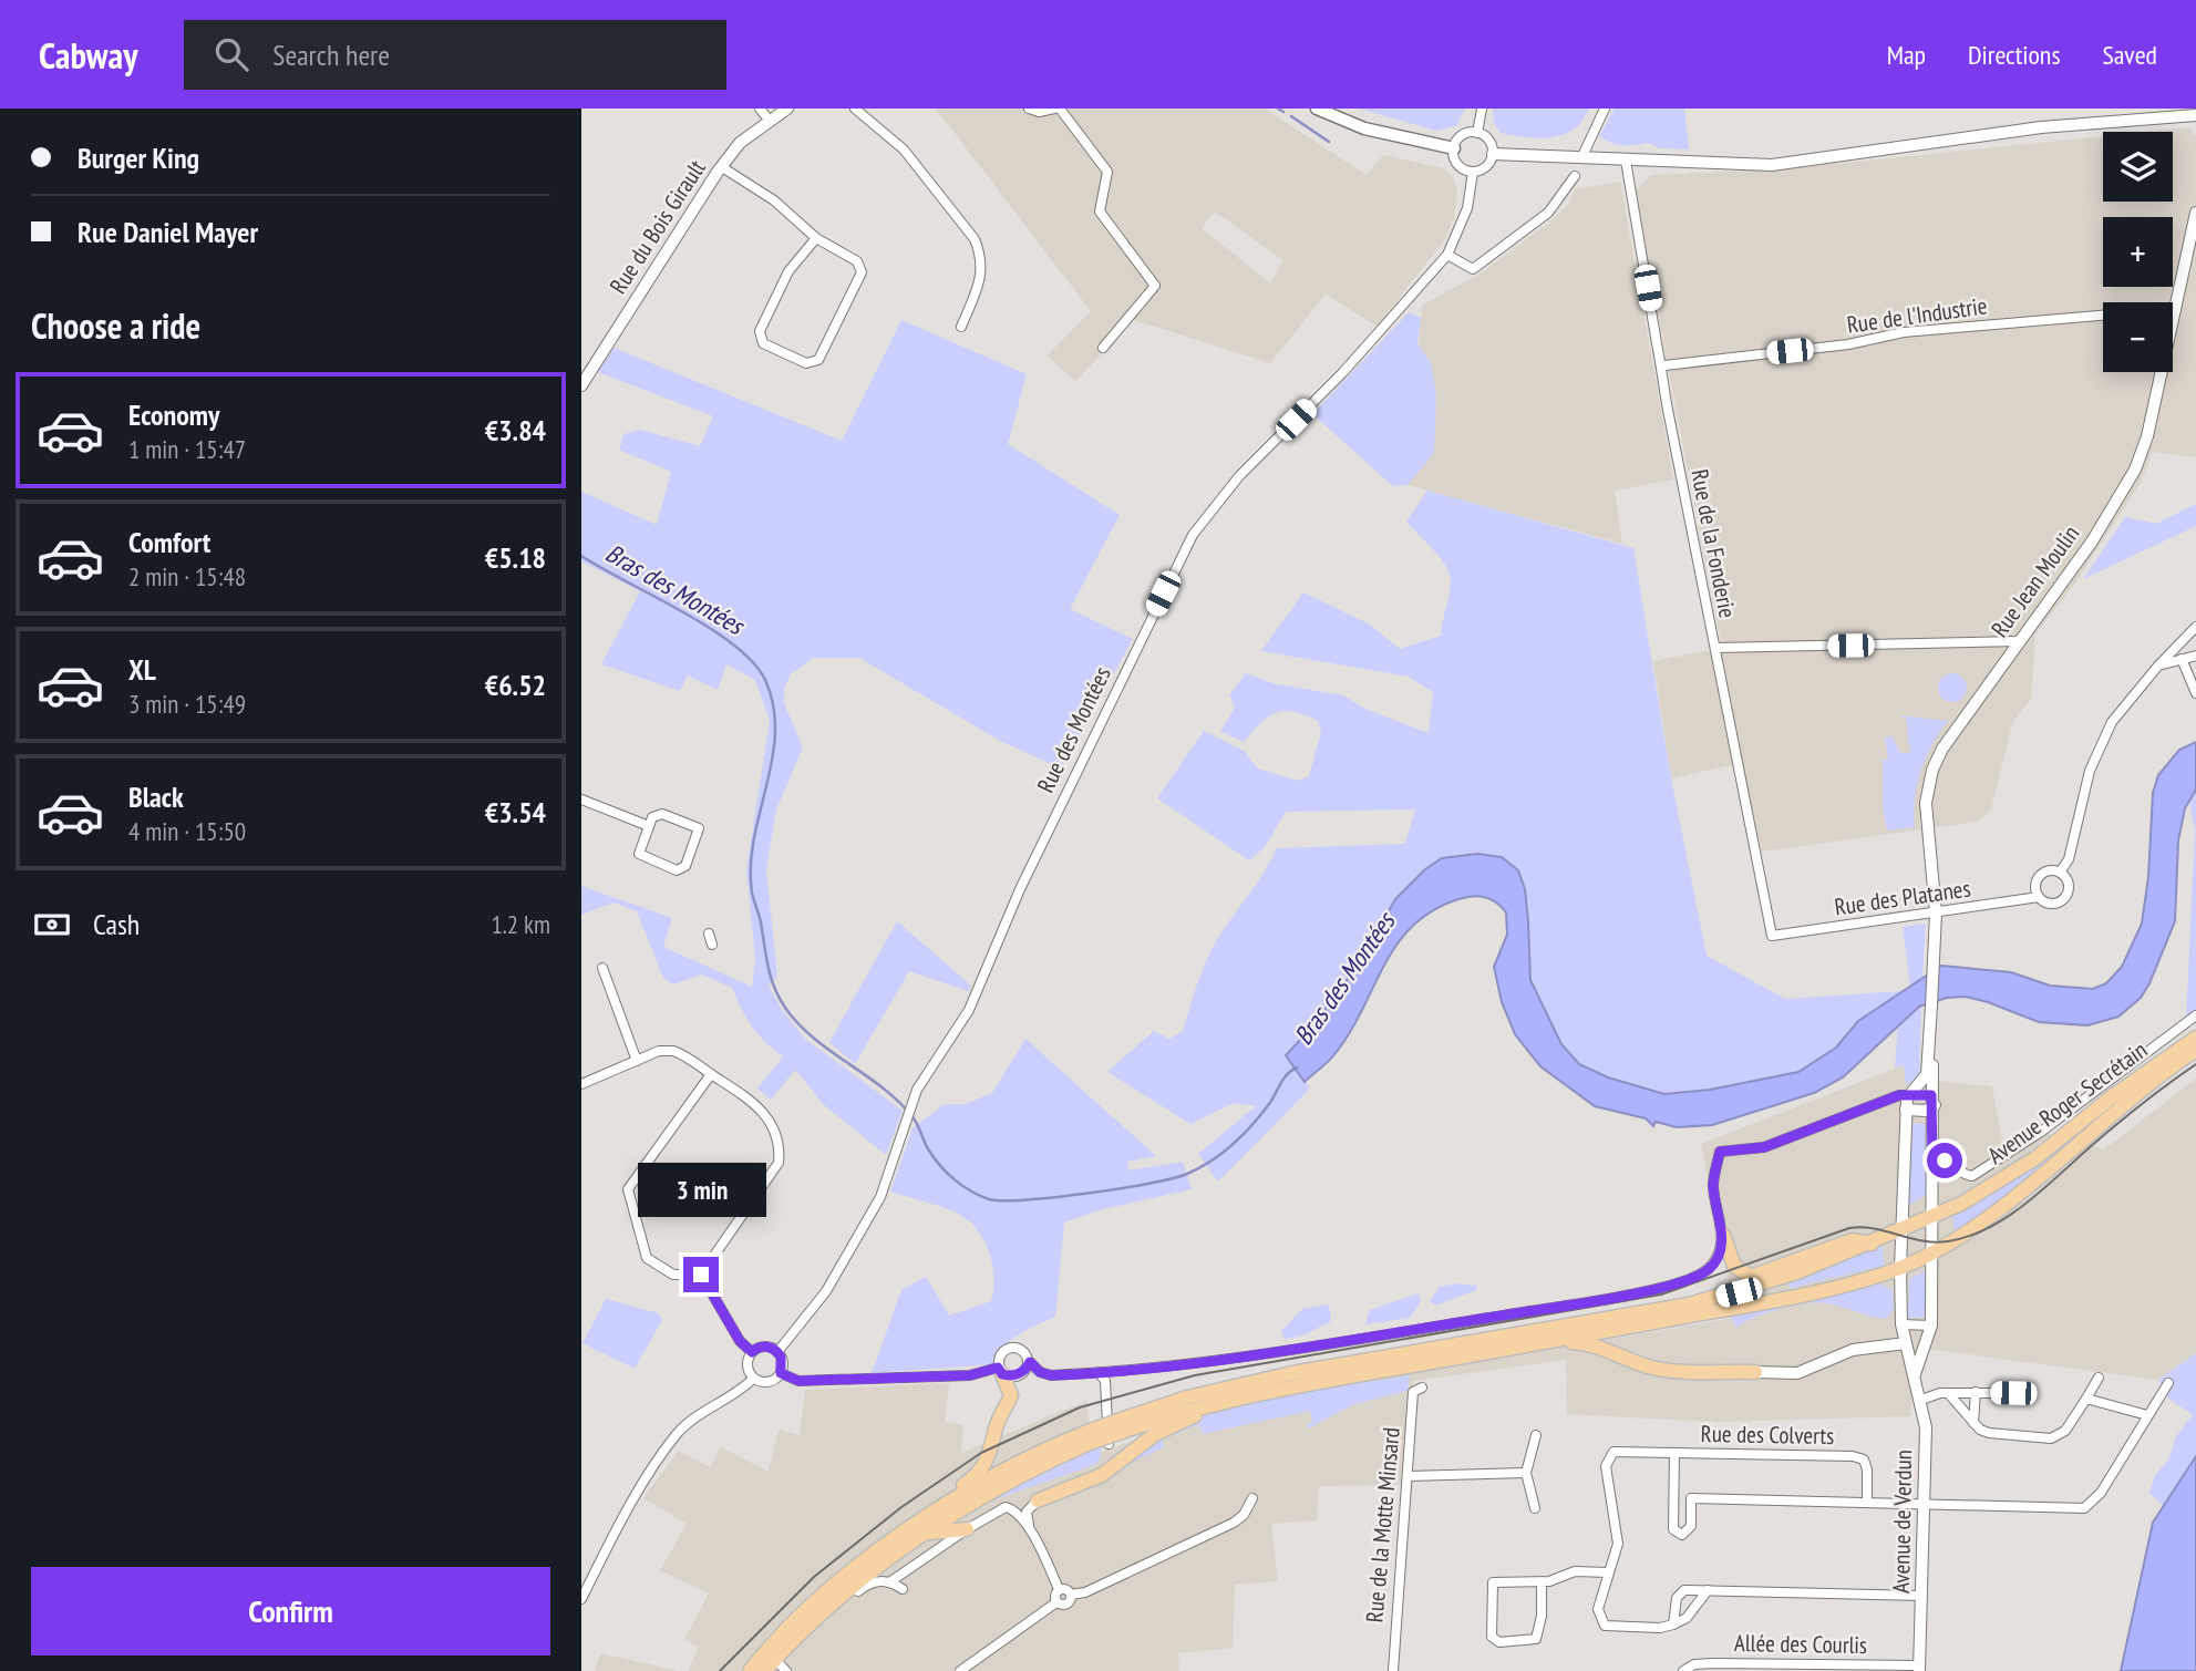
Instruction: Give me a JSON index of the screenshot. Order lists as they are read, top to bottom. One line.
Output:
{"streets":{"main road":["Avenue Roger Secrétain"],"street":["Rue du Bois Girault","Rue de l'Industrie","Rue de la Fonderie","Rue Jean Moulin","Rue des Montées","Rue des Platanes","Rue des Colverts","Avenue de Verdun","Rue de la Motte Minsard","Allée des Courlis"]},"crossings":[["Rue de l'Industrie","Rue de la Fonderie"],["Rue de l'Industrie","Rue Jean Moulin"],["Rue de la Fonderie","Rue des Platanes"],["Rue Jean Moulin","Rue des Platanes"],["Rue Jean Moulin","Avenue de Verdun"],["Avenue Roger Secrétain","Avenue de Verdun"],["Avenue de Verdun","Allée des Courlis"]],"water":["Bras des Montées"],"page":{"header":"Cabway","search":"Search here","nav":["Map","Directions","Saved"],"banner":["Burger King","Rue Daniel Mayer"],"map_buttons":["+","−"],"heading":"Choose a ride","list":[{"name":"Economy","note":"1 min · 15:47","value":"€3.84"},{"name":"Comfort","note":"2 min · 15:48","value":"€5.18"},{"name":"XL","note":"3 min · 15:49","value":"€6.52"},{"name":"Black","note":"4 min · 15:50","value":"€3.54"}],"pay":["Cash","1.2 km"],"bubble":"3 min","buttons":"Confirm"}}
